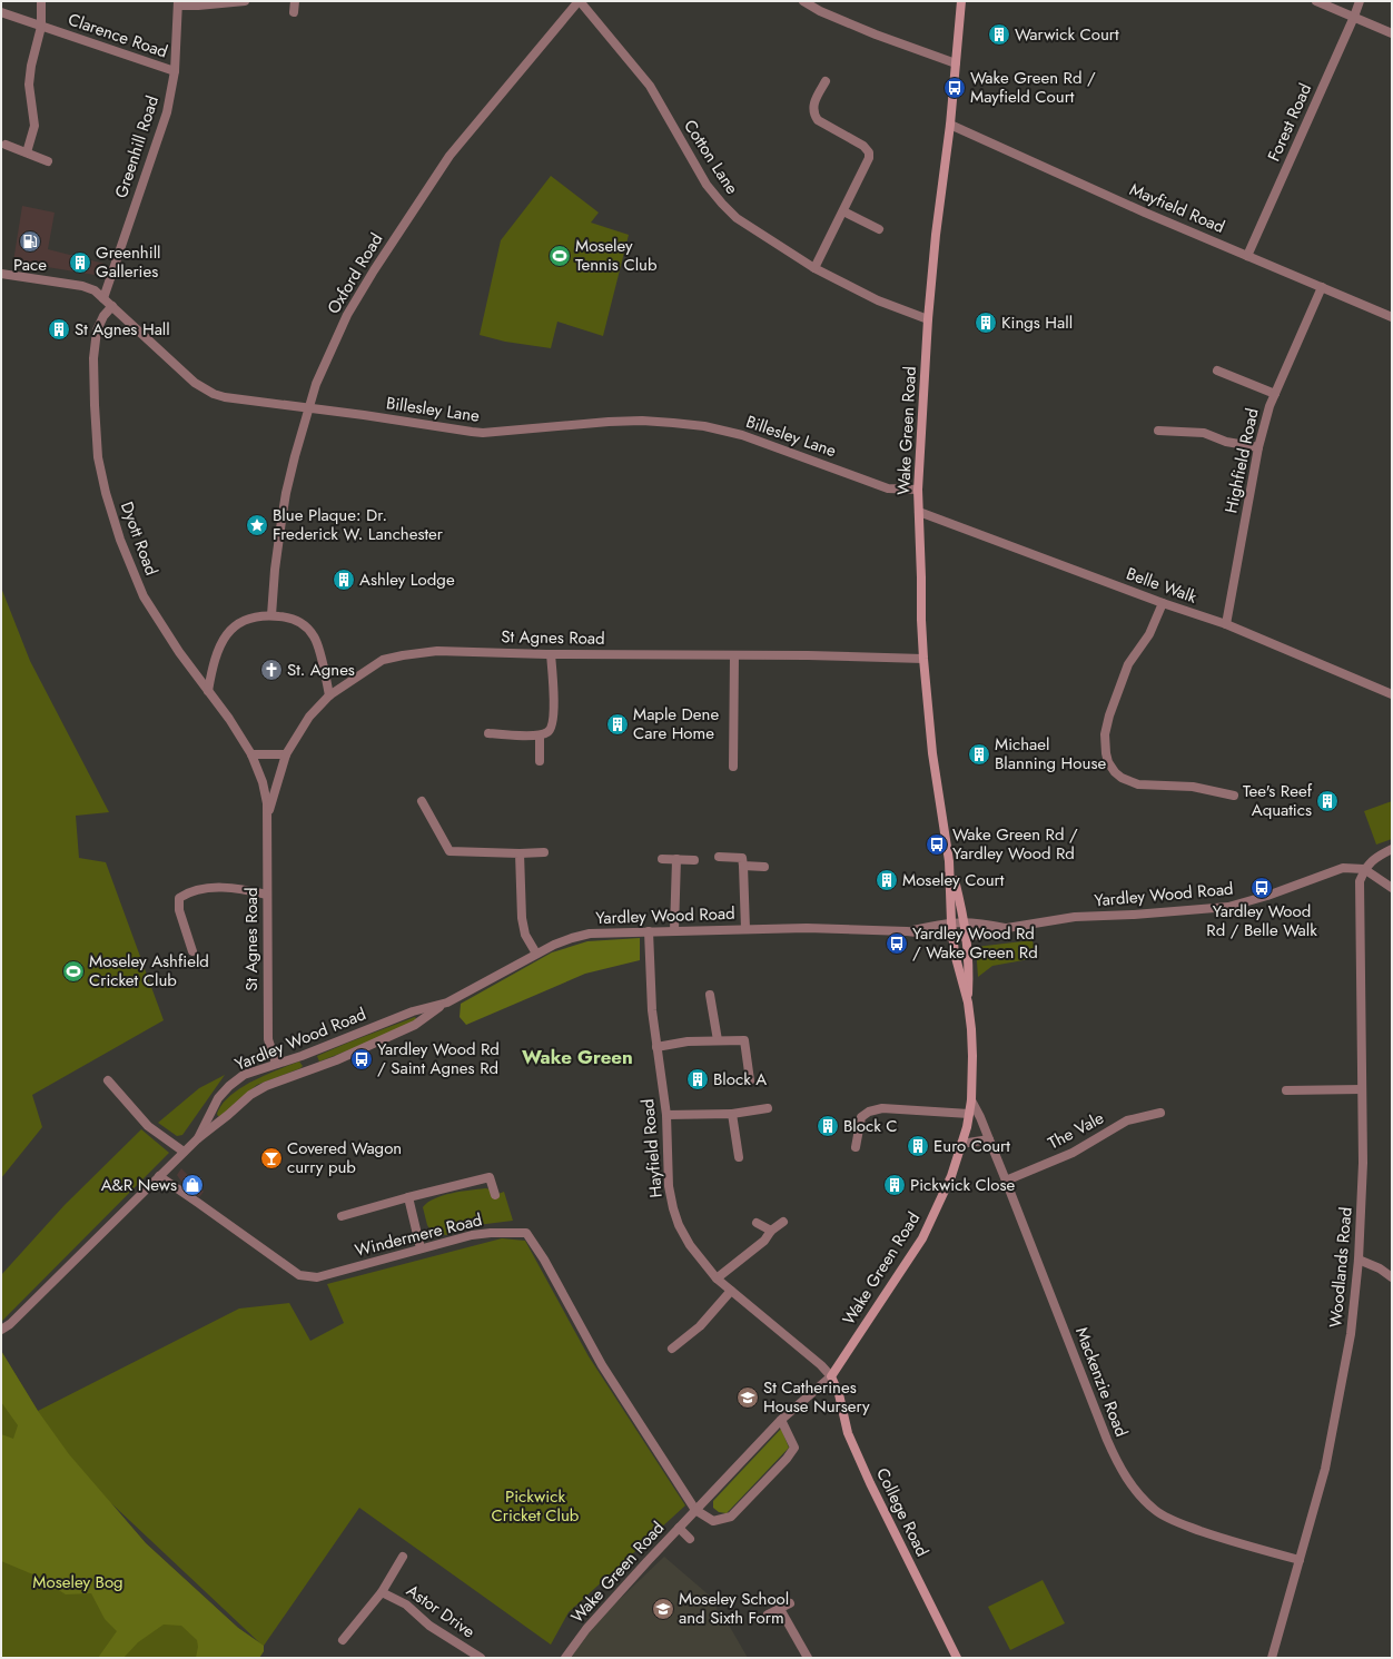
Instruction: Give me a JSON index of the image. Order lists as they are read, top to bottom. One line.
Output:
{"streets":{"main road":["Wake Green Road","College Road"],"street":["Clarence Road","Forest Road","Greenhill Road","Cotton Lane","Mayfield Road","Oxford Road","Billesley Lane","Highfield Road","Dyott Road","Belle Walk","St Agnes Road","Yardley Wood Road","The Vale","Hayfield Road","Windermere Road","Woodlands Road","Mackenzie Road","Astor Drive"]},"crossings":[["Clarence Road","Greenhill Road"],["Forest Road","Mayfield Road"],["Greenhill Road","Billesley Lane"],["Cotton Lane","Oxford Road"],["Cotton Lane","Wake Green Road"],["Mayfield Road","Wake Green Road"],["Mayfield Road","Highfield Road"],["Oxford Road","Billesley Lane"],["Oxford Road","Dyott Road"],["Oxford Road","St Agnes Road"],["Billesley Lane","Wake Green Road"],["Billesley Lane","Dyott Road"],["Wake Green Road","Belle Walk"],["Wake Green Road","St Agnes Road"],["Wake Green Road","Yardley Wood Road"],["Wake Green Road","Hayfield Road"],["Wake Green Road","Windermere Road"],["Wake Green Road","Mackenzie Road"],["Wake Green Road","College Road"],["Highfield Road","Belle Walk"],["Dyott Road","St Agnes Road"],["St Agnes Road","Yardley Wood Road"],["Yardley Wood Road","Hayfield Road"],["Yardley Wood Road","Windermere Road"],["Yardley Wood Road","Woodlands Road"],["The Vale","Mackenzie Road"],["Hayfield Road","College Road"],["Woodlands Road","Mackenzie Road"]],"districts":["Wake Green"],"parks":["Pickwick Cricket Club","Moseley Bog"],"places":{"building":["Warwick Court","Greenhill Galleries","Kings Hall","St Agnes Hall","Ashley Lodge","Maple Dene Care Home","Michael Blanning House","Tee's Reef Aquatics","Moseley Court","Block A","Block C","Euro Court","Pickwick Close"],"bus stop":["Wake Green Rd / Mayfield Court","Wake Green Rd / Yardley Wood Rd","Yardley Wood Rd / Belle Walk","Yardley Wood Rd / Wake Green Rd","Yardley Wood Rd / Saint Agnes Rd"],"fuel station":["Pace"],"sports":["Moseley Tennis Club","Moseley Ashfield Cricket Club"],"place":["Blue Plaque: Dr. Frederick W. Lanchester"],"church":["St. Agnes"],"bar":["Covered Wagon curry pub"],"shop":["A&R News"],"school or university":["St Catherines House Nursery","Moseley School and Sixth Form"]}}
